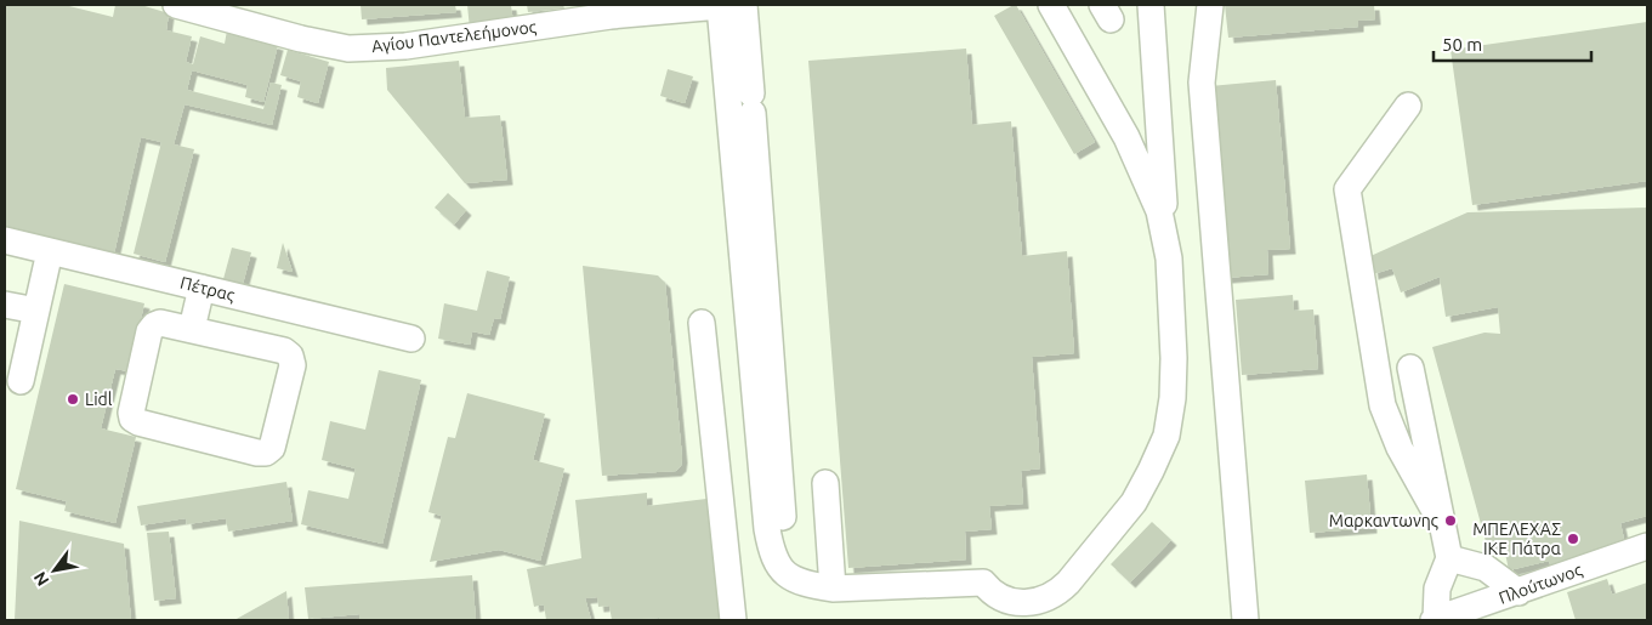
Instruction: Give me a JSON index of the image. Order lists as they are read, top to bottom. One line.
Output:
{"streets":{"street":["Αγίου Παντελεήμονος","Πέτρας","Πλούτωνος"]},"places":["Lidl","Μαρκαντωνης","ΜΠΕΛΕΧΑΣ ΙΚΕ Πάτρα"],"scale_bar":"50 m","north":"bottom left"}
